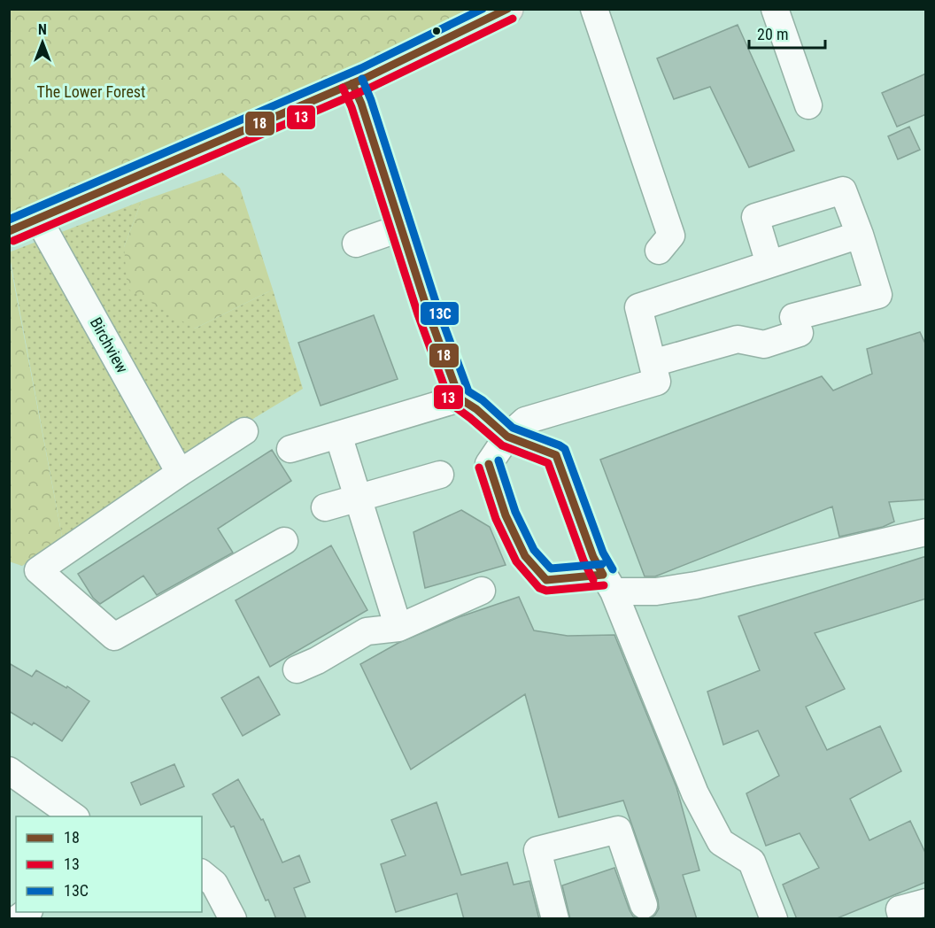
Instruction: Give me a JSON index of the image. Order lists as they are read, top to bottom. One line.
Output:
{"streets":{"street":["Birchview"]},"parks":["The Lower Forest"],"lines":["transit line 18","transit line 13C","transit line 13"],"legend":["18","13","13C"],"scale_bar":"20 m","north":"top"}
